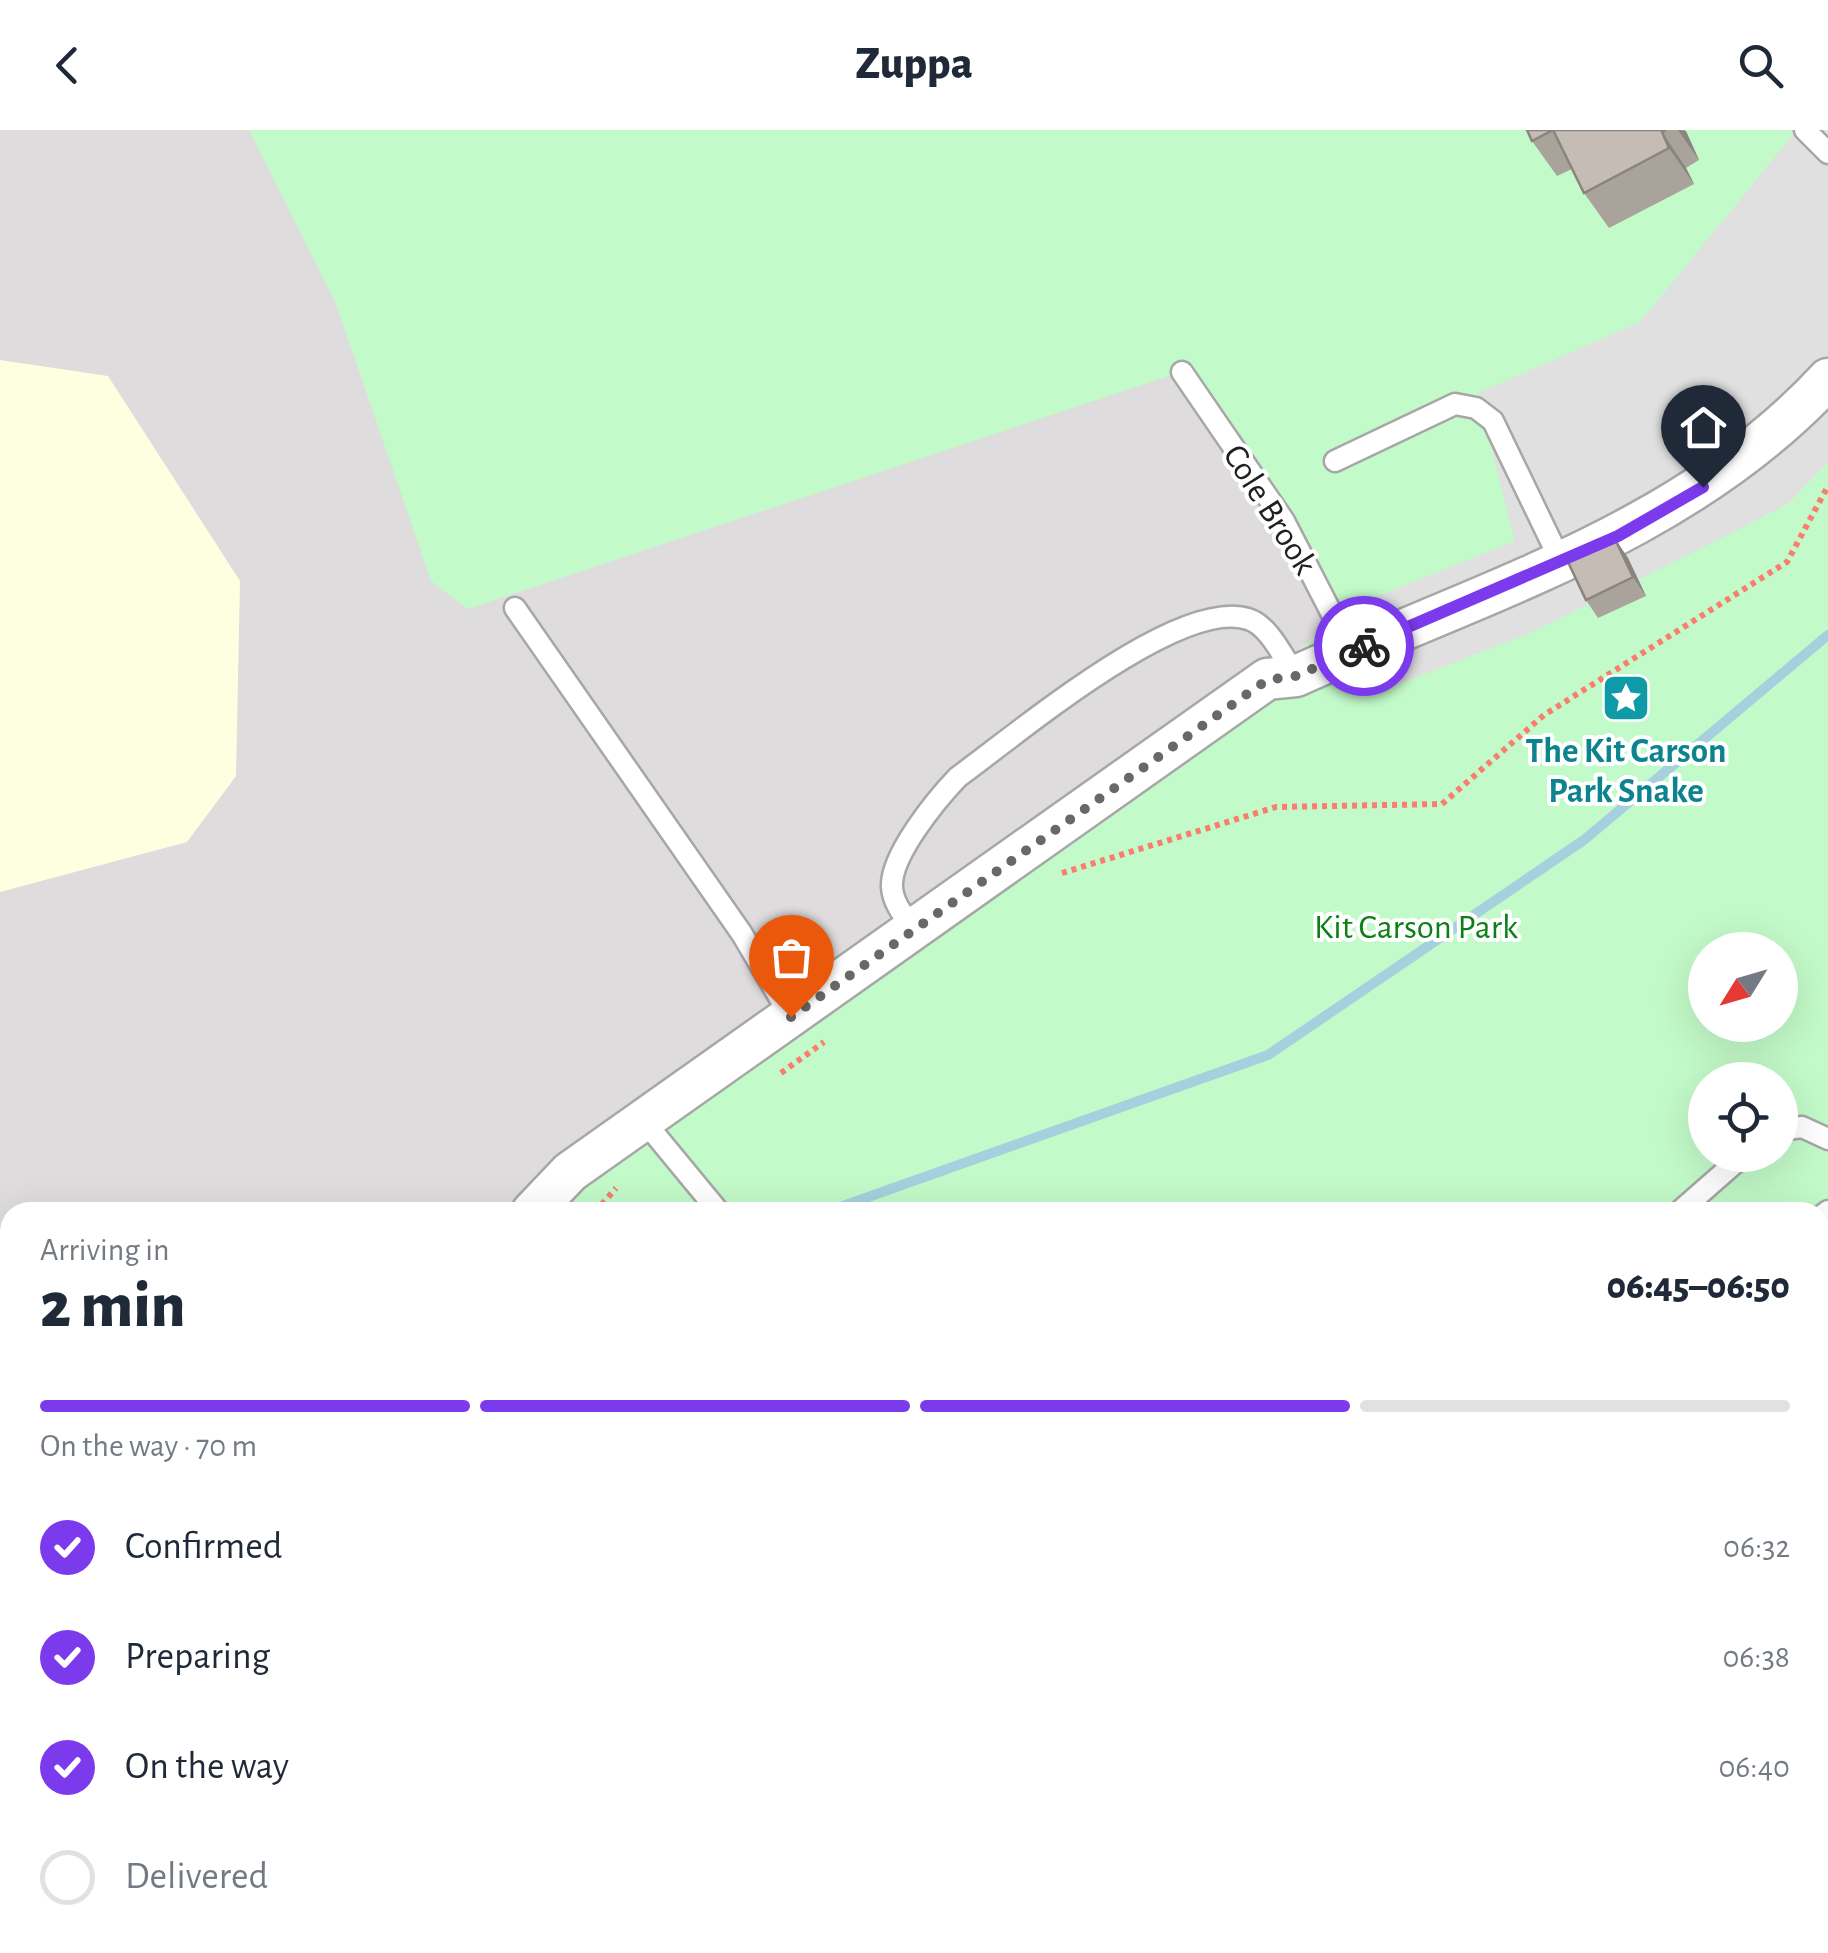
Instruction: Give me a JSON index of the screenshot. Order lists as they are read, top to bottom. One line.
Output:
{"streets":{"lane":["Cole Brook"]},"parks":["Kit Carson Park"],"places":{"place":["The Kit Carson Park Snake"]},"north":"bottom left","page":{"header":"Zuppa","heading":["2 min","Arriving in","06:45–06:50"],"bar":"On the way · 70 m","list":[["Confirmed","06:32"],["Preparing","06:38"],["On the way","06:40"],"Delivered"]}}
